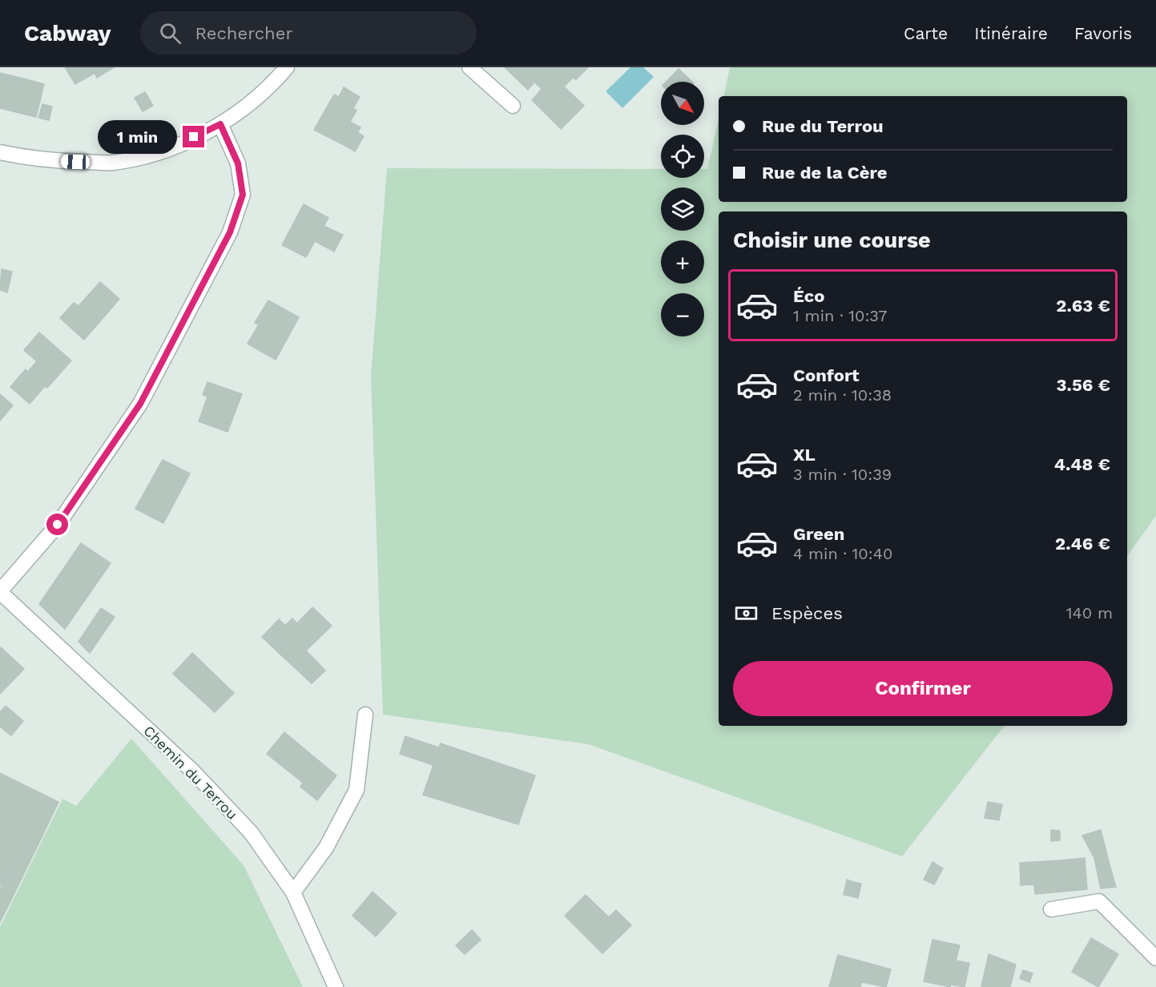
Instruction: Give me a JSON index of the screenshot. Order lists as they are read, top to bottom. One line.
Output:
{"streets":{"street":["Chemin du Terrou"]},"north":"bottom right","page":{"header":"Cabway","search":"Rechercher","nav":["Carte","Itinéraire","Favoris"],"map_buttons":["+","−"],"banner":["Rue du Terrou","Rue de la Cère"],"bubble":"1 min","heading":"Choisir une course","list":[{"name":"Éco","note":"1 min · 10:37","value":"2.63 €"},{"name":"Confort","note":"2 min · 10:38","value":"3.56 €"},{"name":"XL","note":"3 min · 10:39","value":"4.48 €"},{"name":"Green","note":"4 min · 10:40","value":"2.46 €"}],"pay":["Espèces","140 m"],"buttons":"Confirmer"}}
